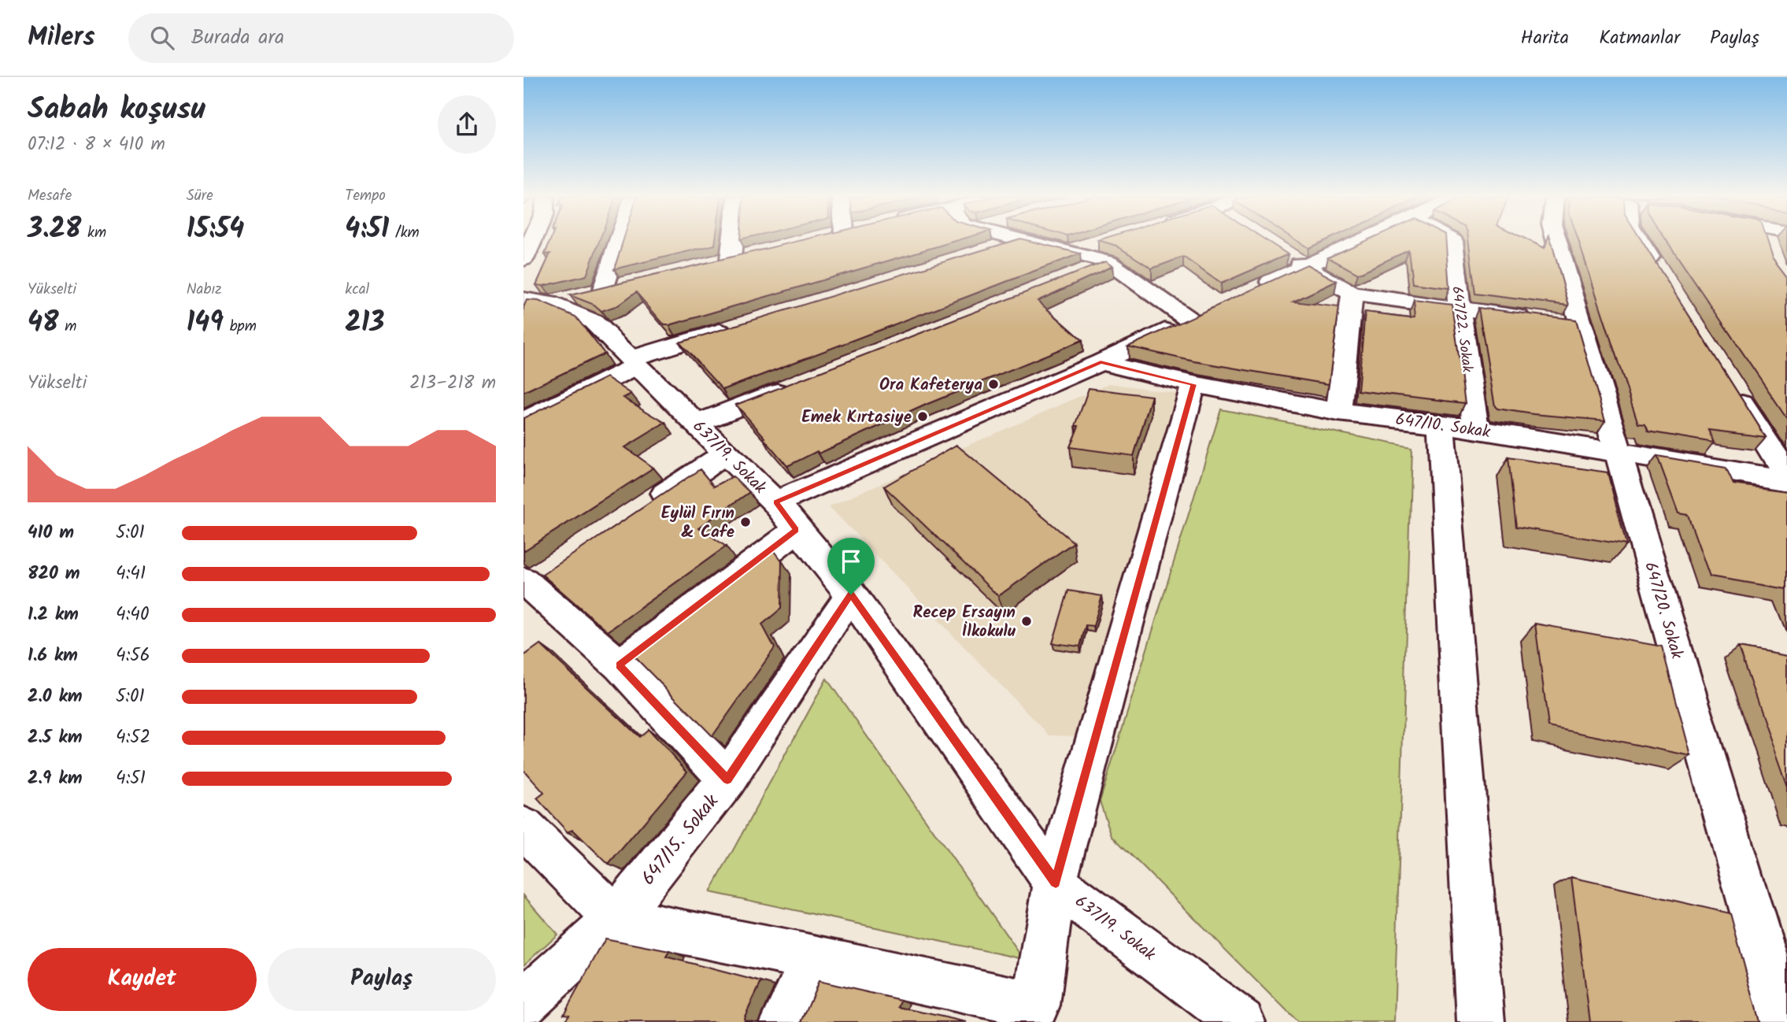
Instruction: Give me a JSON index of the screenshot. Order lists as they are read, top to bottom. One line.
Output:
{"streets":{"street":["647/22. Sokak","647/10. Sokak","637/19. Sokak","647/20. Sokak","647/15. Sokak"]},"crossings":[["647/22. Sokak","647/10. Sokak"],["647/10. Sokak","647/20. Sokak"],["637/19. Sokak","647/15. Sokak"]],"places":["Ora Kafeterya","Emek Kırtasiye","Eylül Fırın & Cafe","Recep Ersayın İlkokulu"],"page":{"header":"Milers","search":"Burada ara","nav":["Harita","Katmanlar","Paylaş"],"heading":["Sabah koşusu","07:12 · 8 × 410 m"],"stats":[["Mesafe","3.28 km"],["Süre","15:54"],["Tempo","4:51 /km"],["Yükselti","48 m"],["Nabız","149 bpm"],["kcal","213"]],"chart":["Yükselti","213–218 m"],"list":[{"name":"410 m","note":"5:01"},{"name":"820 m","note":"4:41"},{"name":"1.2 km","note":"4:40"},{"name":"1.6 km","note":"4:56"},{"name":"2.0 km","note":"5:01"},{"name":"2.5 km","note":"4:52"},{"name":"2.9 km","note":"4:51"}],"buttons":["Kaydet","Paylaş"]}}
